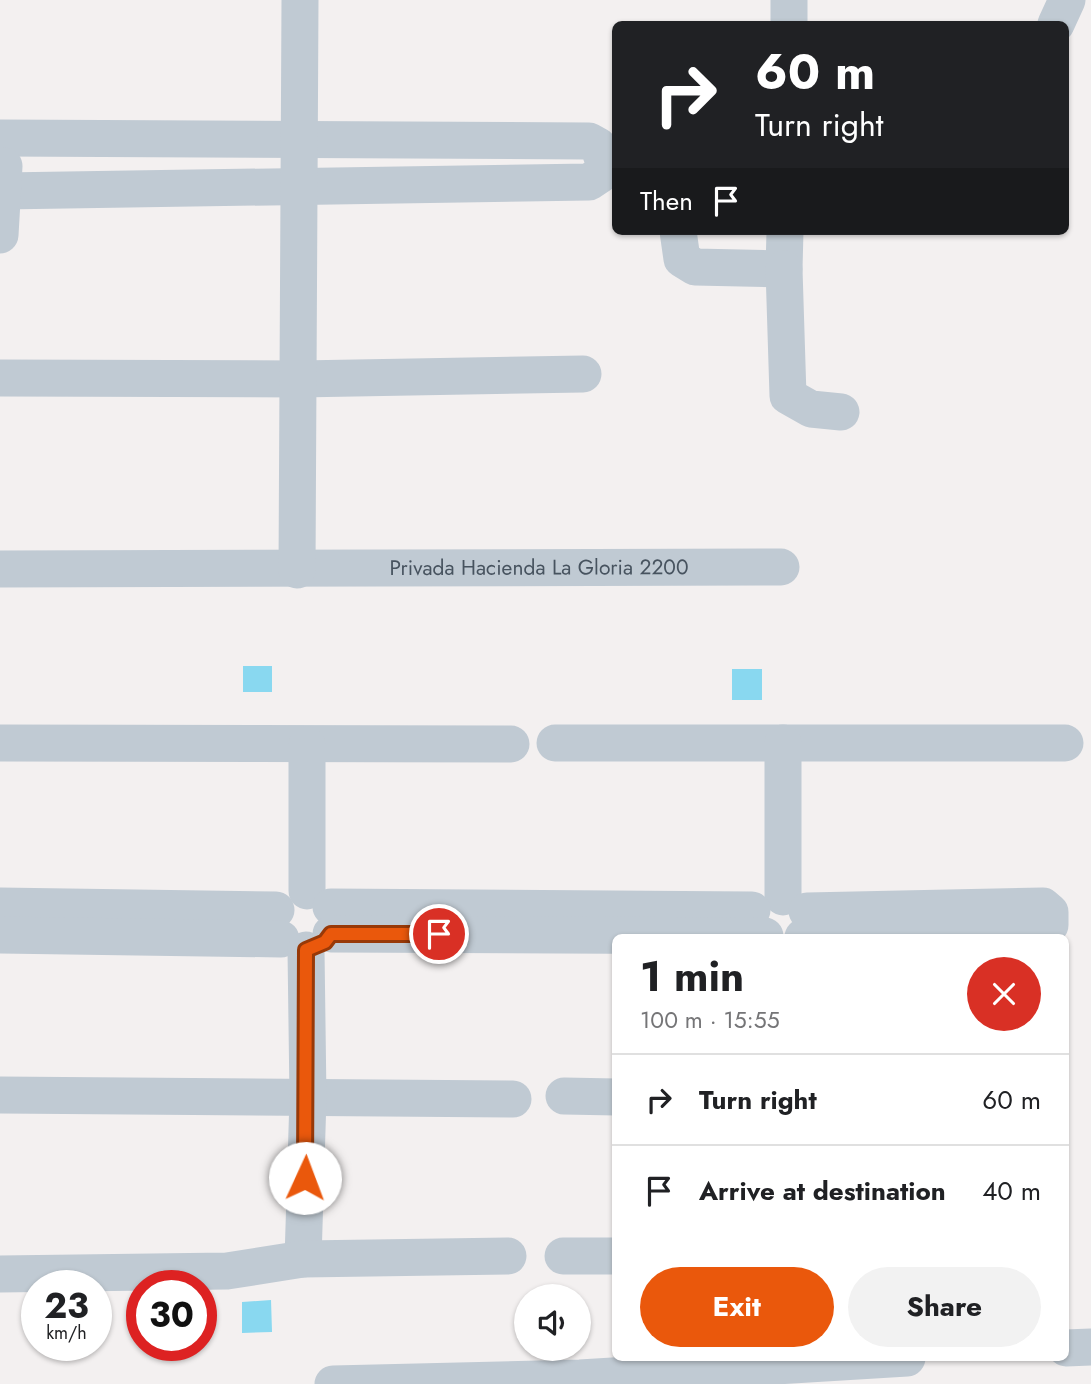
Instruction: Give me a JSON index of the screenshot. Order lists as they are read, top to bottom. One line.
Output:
{"streets":{"street":["Privada Hacienda La Gloria 2200"]},"page":{"turn":["60 m","Turn right"],"then":"Then","heading":["1 min","100 m · 15:55"],"list":[{"name":"Turn right","value":"60 m"},{"name":"Arrive at destination","value":"40 m"}],"buttons":["Exit","Share"],"speed":"23 km/h","limit":"30"}}
